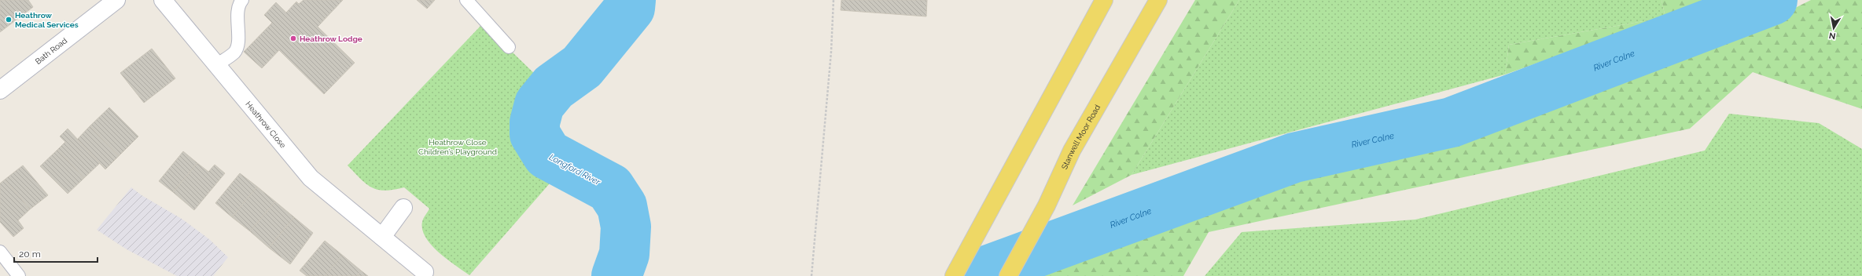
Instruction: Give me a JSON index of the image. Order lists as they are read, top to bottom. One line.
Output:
{"streets":{"main road":["Stanwell Moor Road"],"street":["Bath Road","Heathrow Close"]},"water":["River Colne","Longford River"],"parks":["Heathrow Close Children’s Playground"],"places":["Heathrow Medical Services","Heathrow Lodge"],"scale_bar":"20 m","north":"bottom"}
